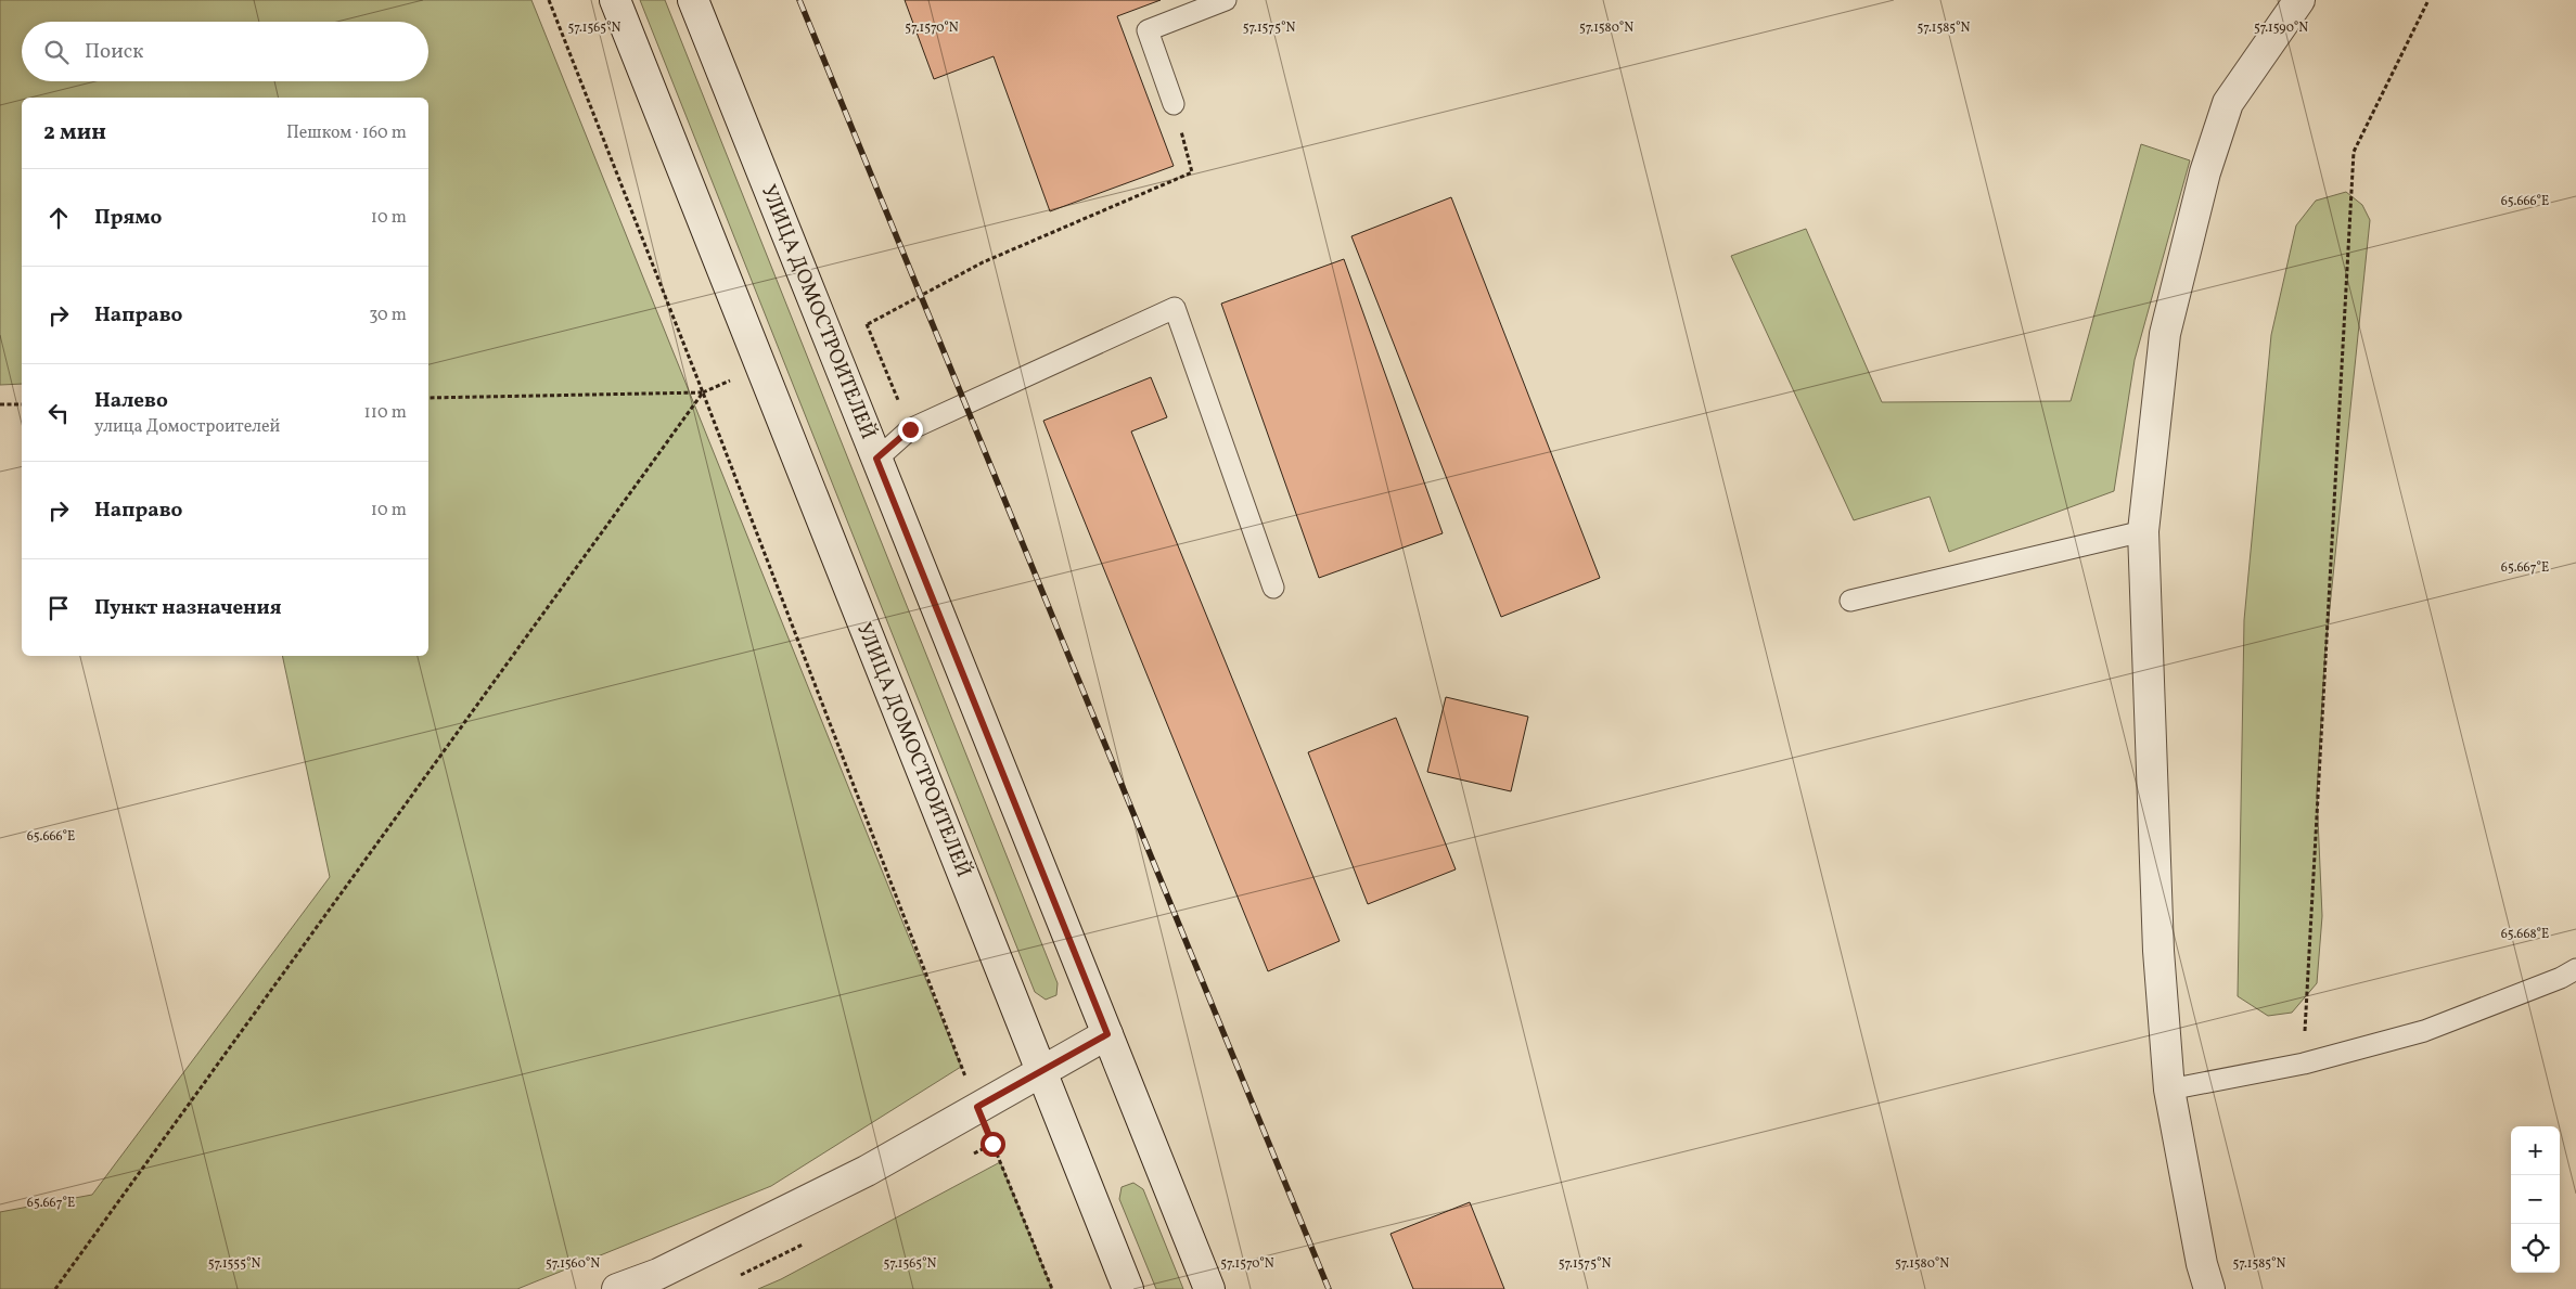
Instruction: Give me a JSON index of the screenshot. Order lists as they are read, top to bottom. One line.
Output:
{"streets":{"main road":["УЛИЦА ДОМОСТРОИТЕЛЕЙ"]},"page":{"search":"Поиск","heading":["2 мин","Пешком · 160 m"],"list":[["Прямо","10 m"],["Направо","30 m"],["Налево","улица Домостроителей","110 m"],["Направо","10 m"],"Пункт назначения"],"map_buttons":["+","−"]},"coordinates":["57.1570°N","57.1590°N","57.1565°N","57.1575°N","57.1580°N","57.1585°N","65.666°E","65.667°E","65.668°E","57.1555°N","57.1560°N"]}
